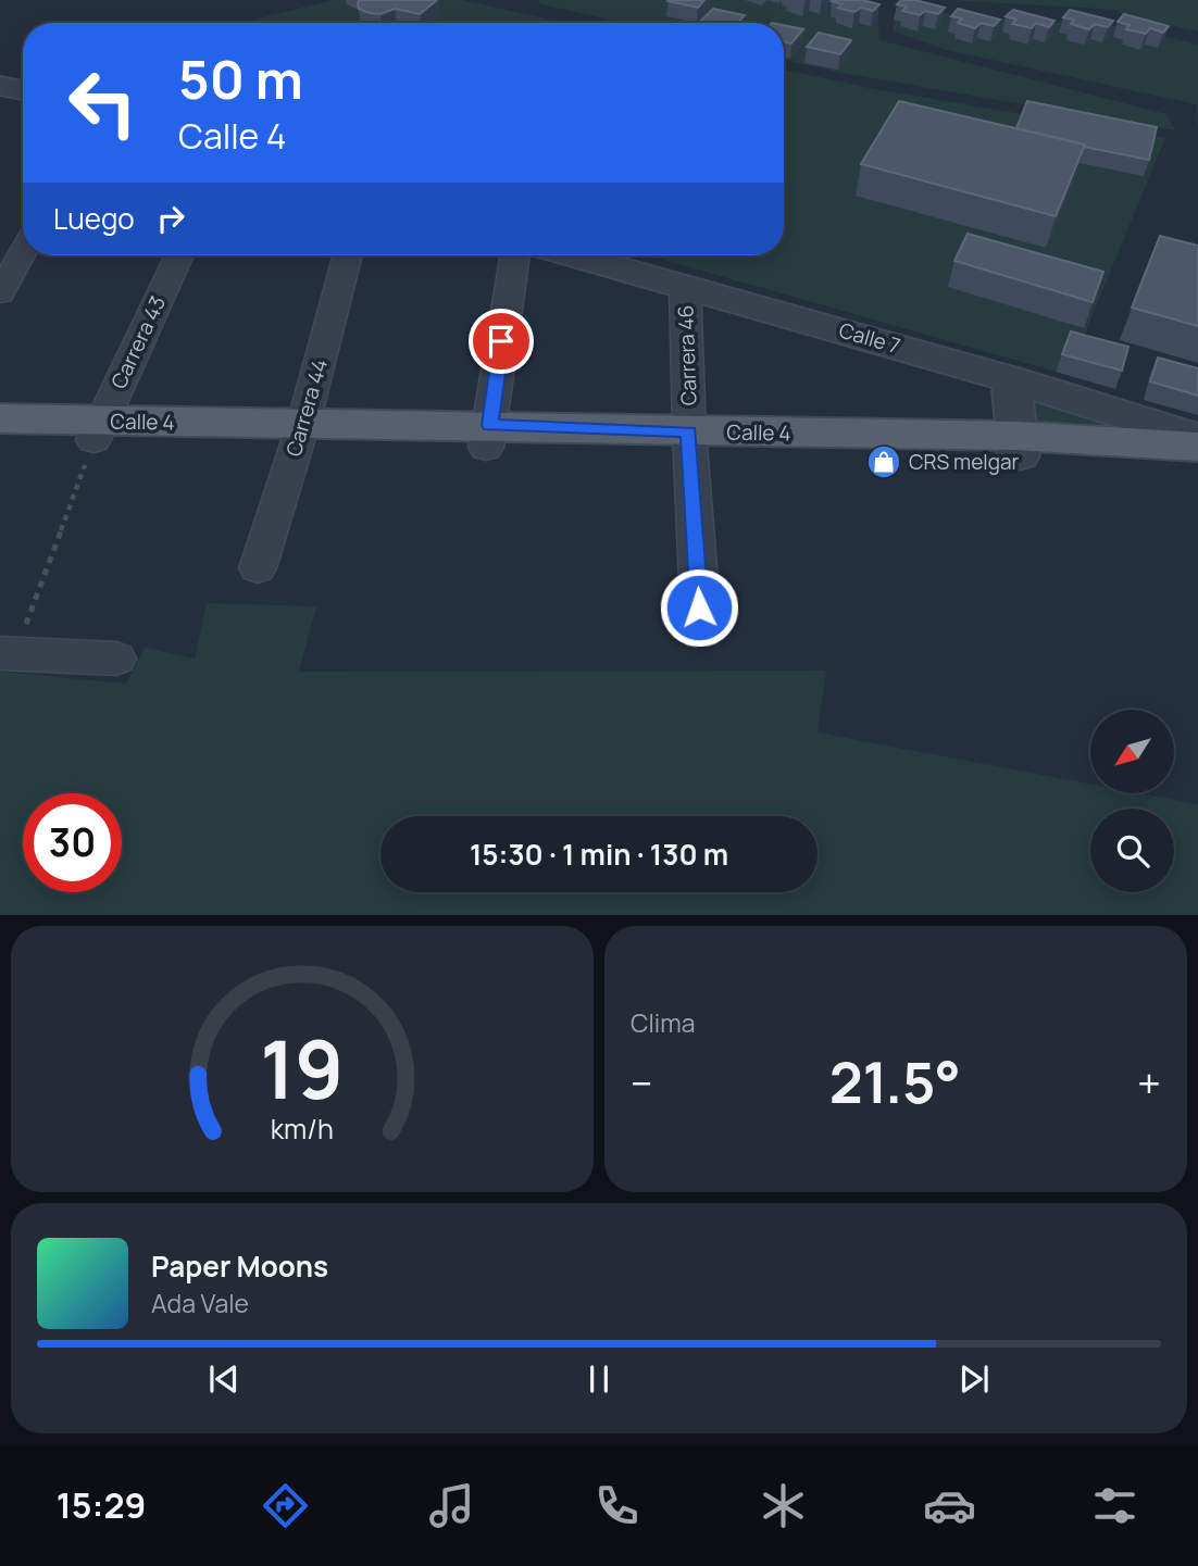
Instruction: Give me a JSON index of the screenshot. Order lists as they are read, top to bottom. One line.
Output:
{"streets":{"main road":["Calle 4"],"street":["Calle 7","Carrera 43","Carrera 46","Carrera 44"]},"crossings":[["Calle 7","Carrera 46"],["Carrera 43","Calle 4"],["Carrera 46","Calle 4"],["Carrera 44","Calle 4"]],"places":{"shop":["CRS melgar"]},"north":"bottom left","page":{"turn":["50 m","Calle 4"],"then":"Luego","limit":"30","trip":"15:30 · 1 min · 130 m","tile":"Clima","heat":["−","21.5°","+"],"song":["Paper Moons","Ada Vale"],"tabs":"15:29","gauge":["19","km/h"]}}
